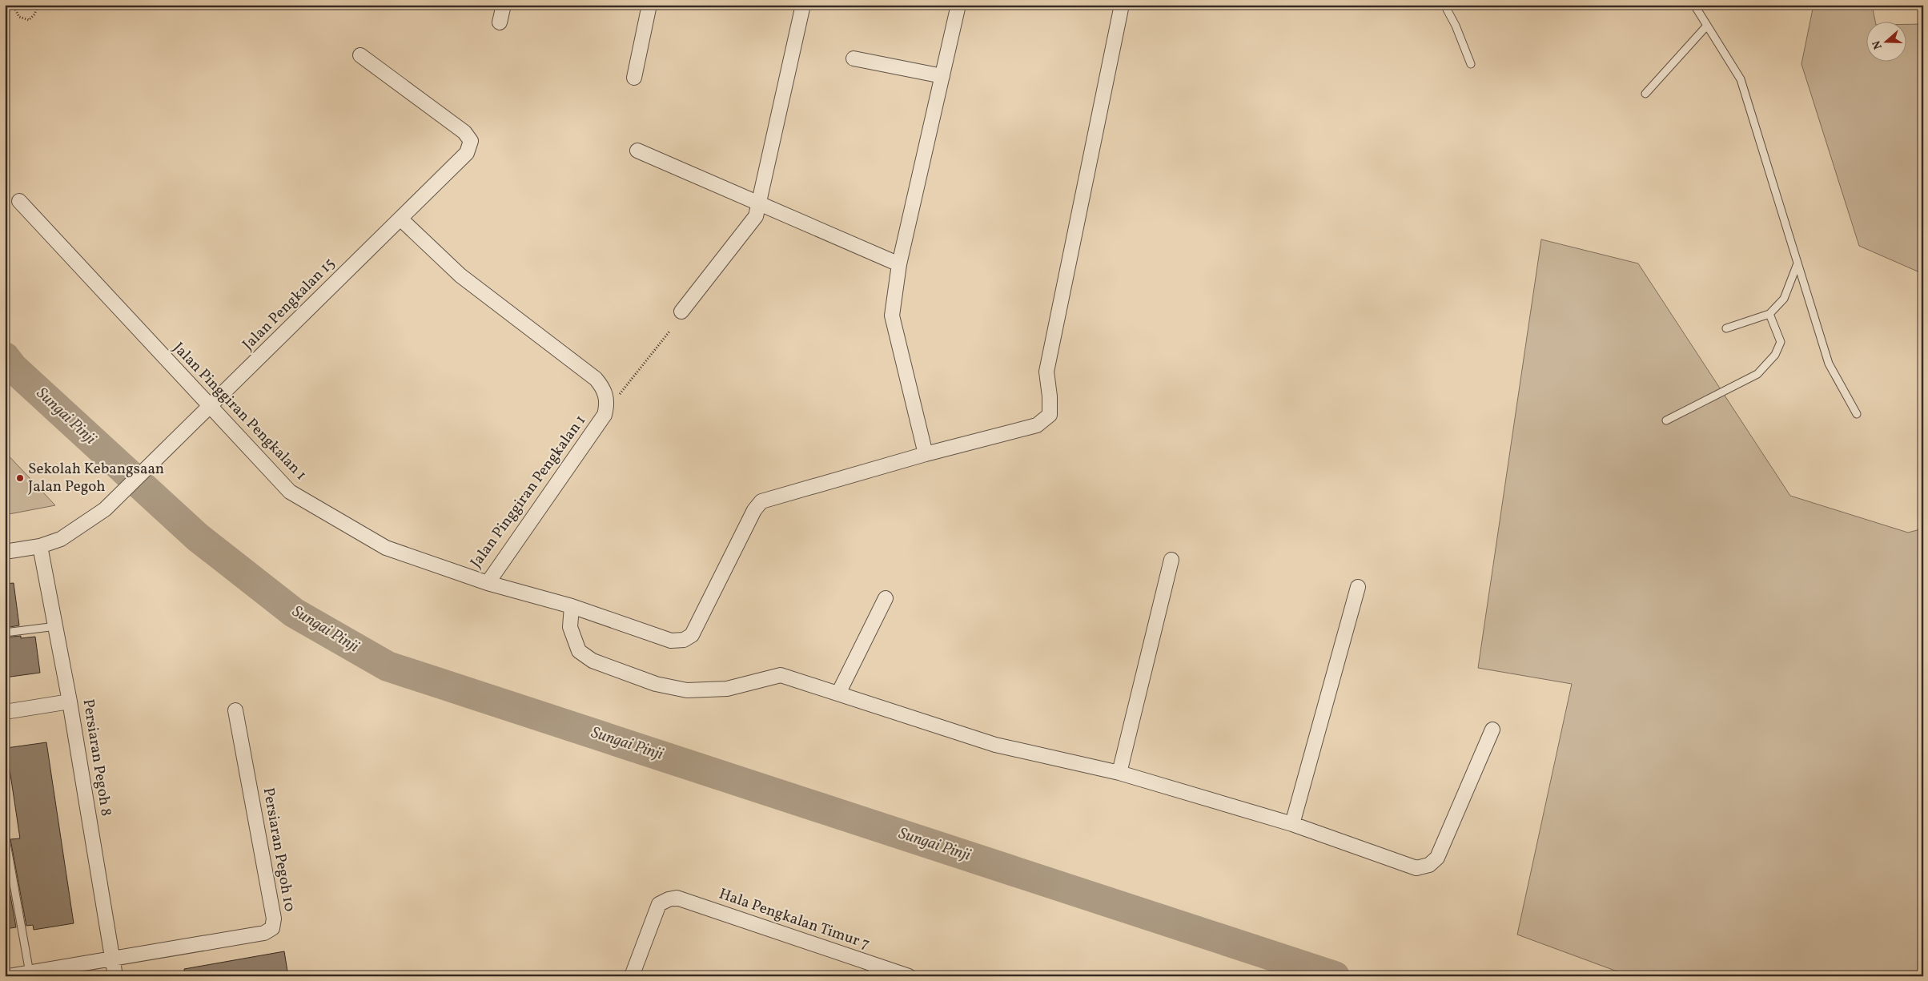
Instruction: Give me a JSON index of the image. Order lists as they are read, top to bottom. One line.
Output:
{"streets":{"street":["Jalan Pengkalan 15","Jalan Pinggiran Pengkalan 1","Persiaran Pegoh 8","Persiaran Pegoh 10","Hala Pengkalan Timur 7"]},"crossings":[["Jalan Pengkalan 15","Jalan Pinggiran Pengkalan 1"],["Jalan Pengkalan 15","Persiaran Pegoh 8"],["Persiaran Pegoh 8","Persiaran Pegoh 10"]],"water":["Sungai Pinji"],"places":["Sekolah Kebangsaan Jalan Pegoh"],"north":"left"}
